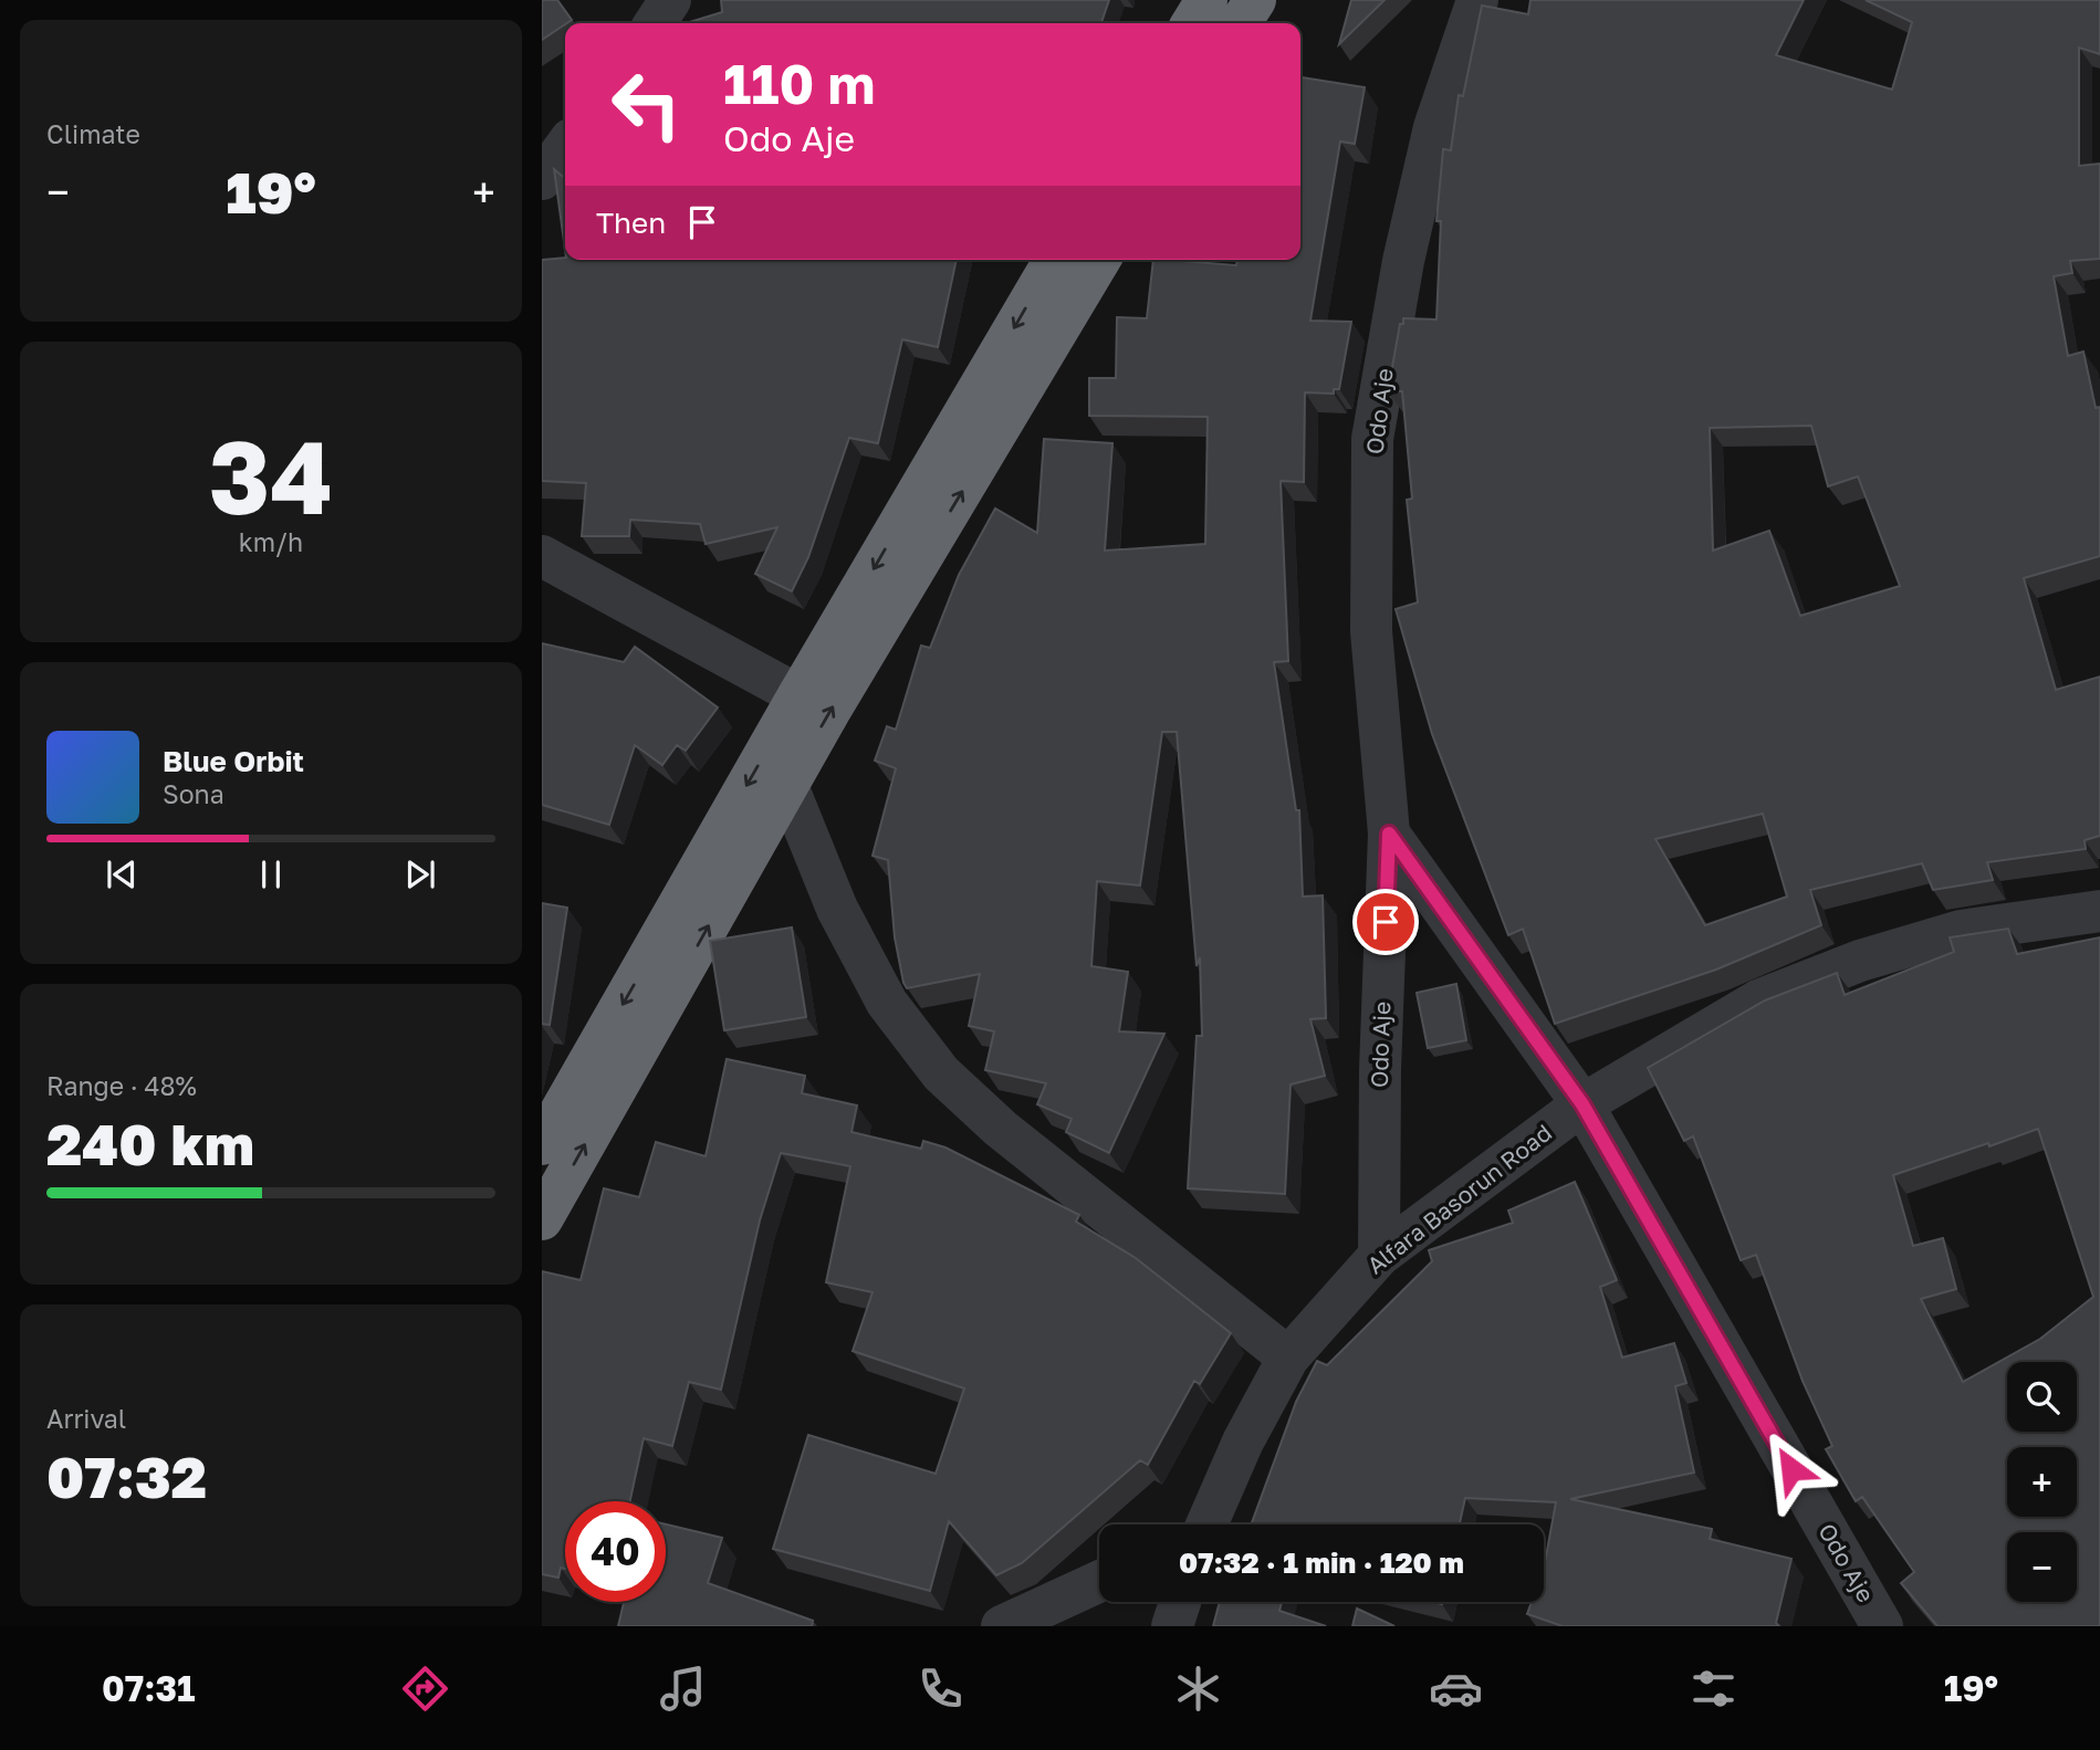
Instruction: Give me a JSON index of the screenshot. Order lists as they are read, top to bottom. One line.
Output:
{"streets":{"street":["Odo Aje","Alfara Basorun Road"]},"crossings":[["Odo Aje","Alfara Basorun Road"]],"page":{"tile":["Climate",["34","km/h"],["Range · 48%","240 km"],["Arrival","07:32"]],"turn":["110 m","Odo Aje"],"heat":["−","19°","+"],"then":"Then","song":["Blue Orbit","Sona"],"map_buttons":["+","−"],"limit":"40","trip":"07:32 · 1 min · 120 m","tabs":["07:31","19°"]}}
